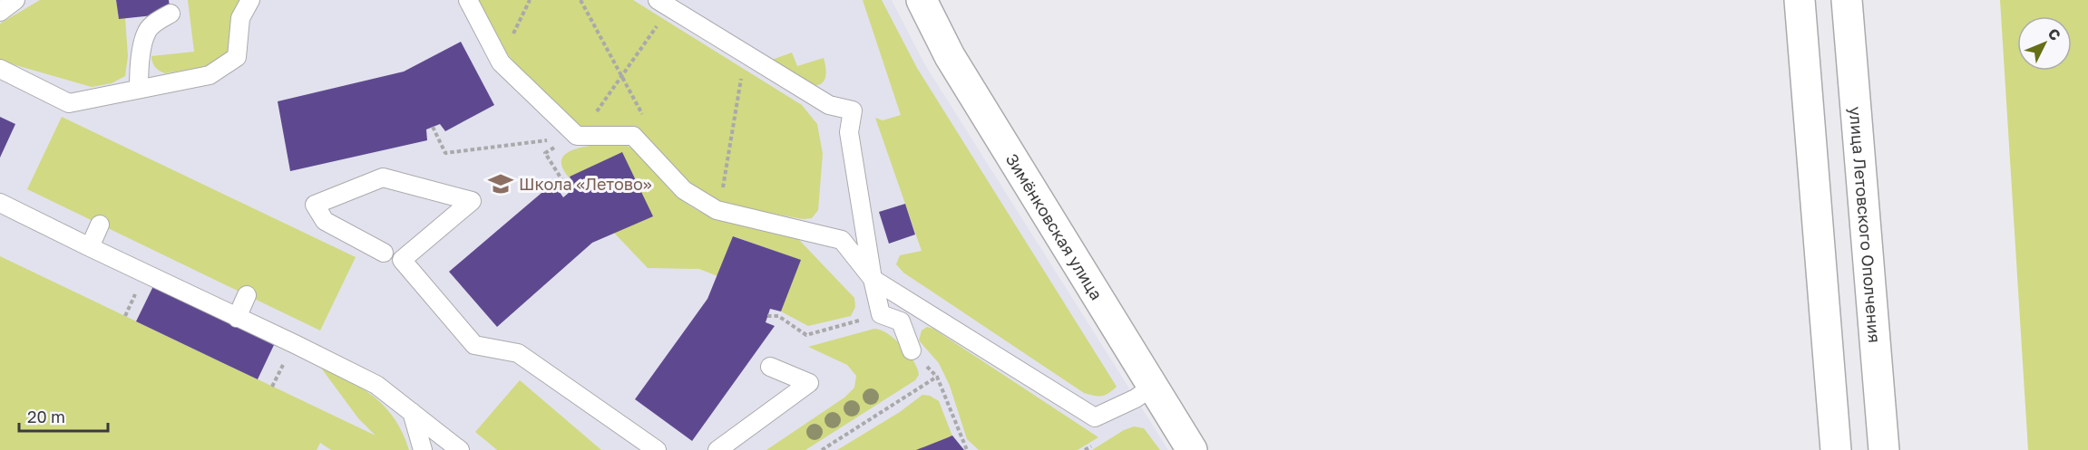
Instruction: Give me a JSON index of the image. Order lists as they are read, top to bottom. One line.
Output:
{"streets":{"main road":["улица Летовского Ополчения","Зимёнковская улица"]},"places":{"school or university":["Школа «Летово»"]},"scale_bar":"20 m","north":"top right"}
